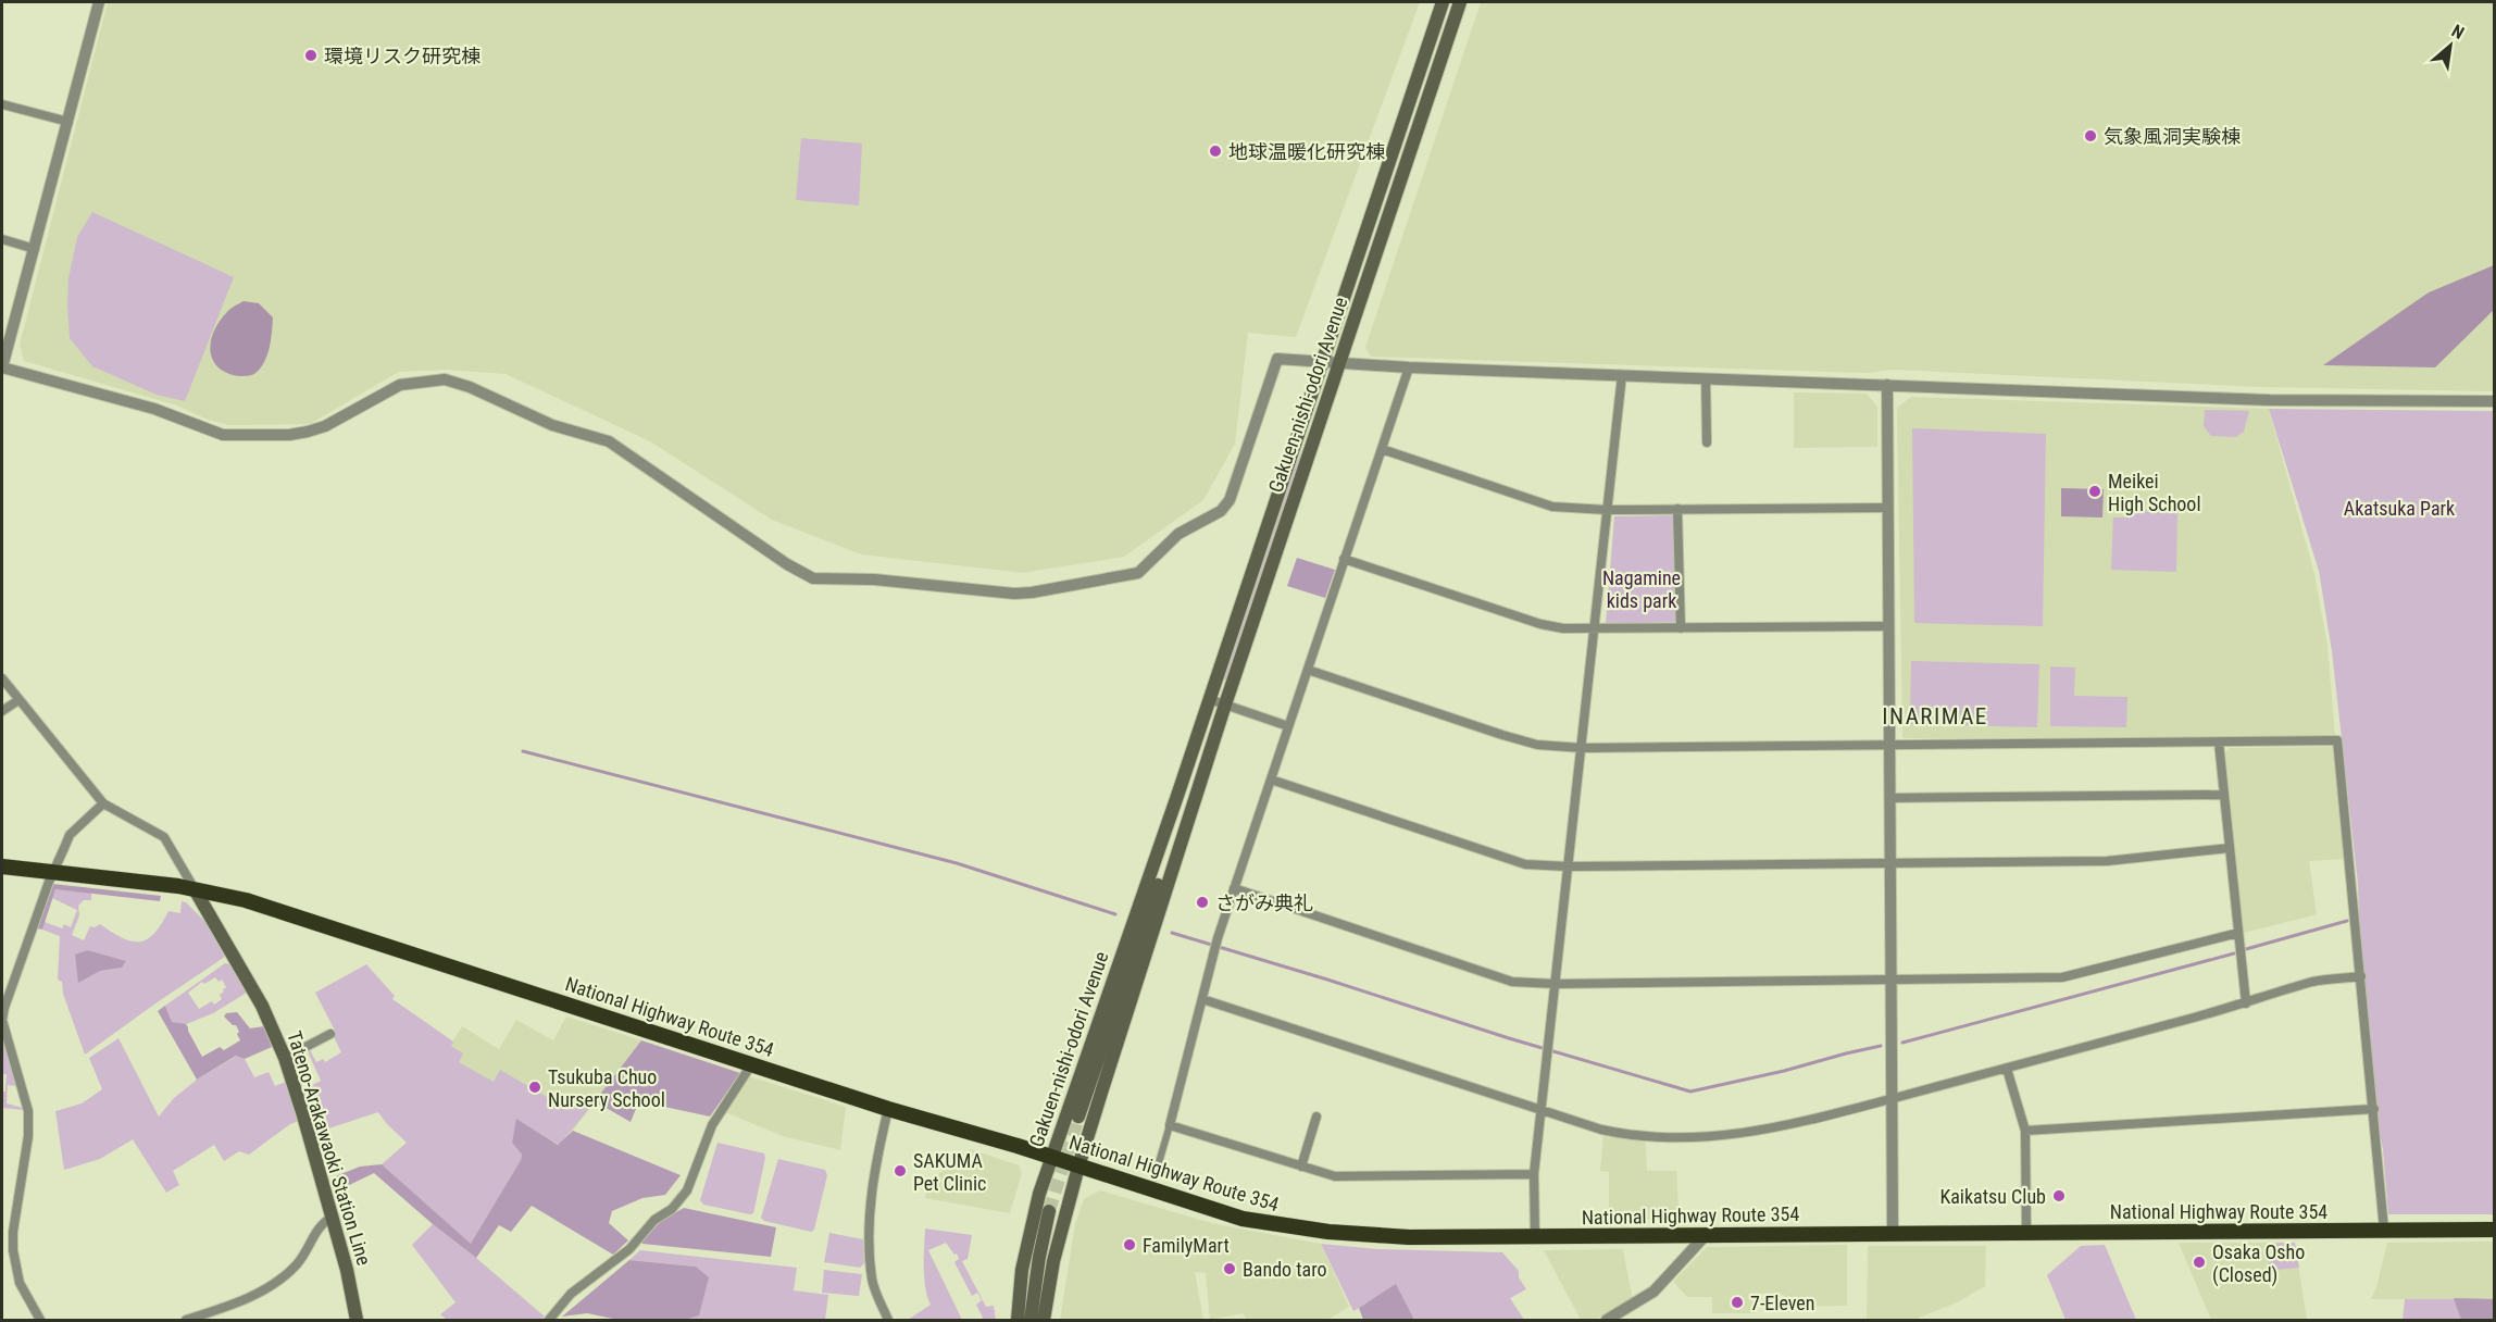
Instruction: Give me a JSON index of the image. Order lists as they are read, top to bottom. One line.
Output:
{"streets":{"highway":["National Highway Route 354"],"main road":["Gakuen-nishi-odori Avenue","Tateno-Arakawaoki Station Line"]},"crossings":[["Gakuen-nishi-odori Avenue","National Highway Route 354"],["National Highway Route 354","Tateno-Arakawaoki Station Line"]],"districts":["INARIMAE"],"parks":["Akatsuka Park","Nagamine kids park"],"places":["環境リスク研究棟","気象風洞実験棟","地球温暖化研究棟","Meikei High School","さがみ典礼","Tsukuba Chuo Nursery School","SAKUMA Pet Clinic","Kaikatsu Club","FamilyMart","Osaka Osho (Closed)","Bando taro","7-Eleven"],"north":"top right"}
